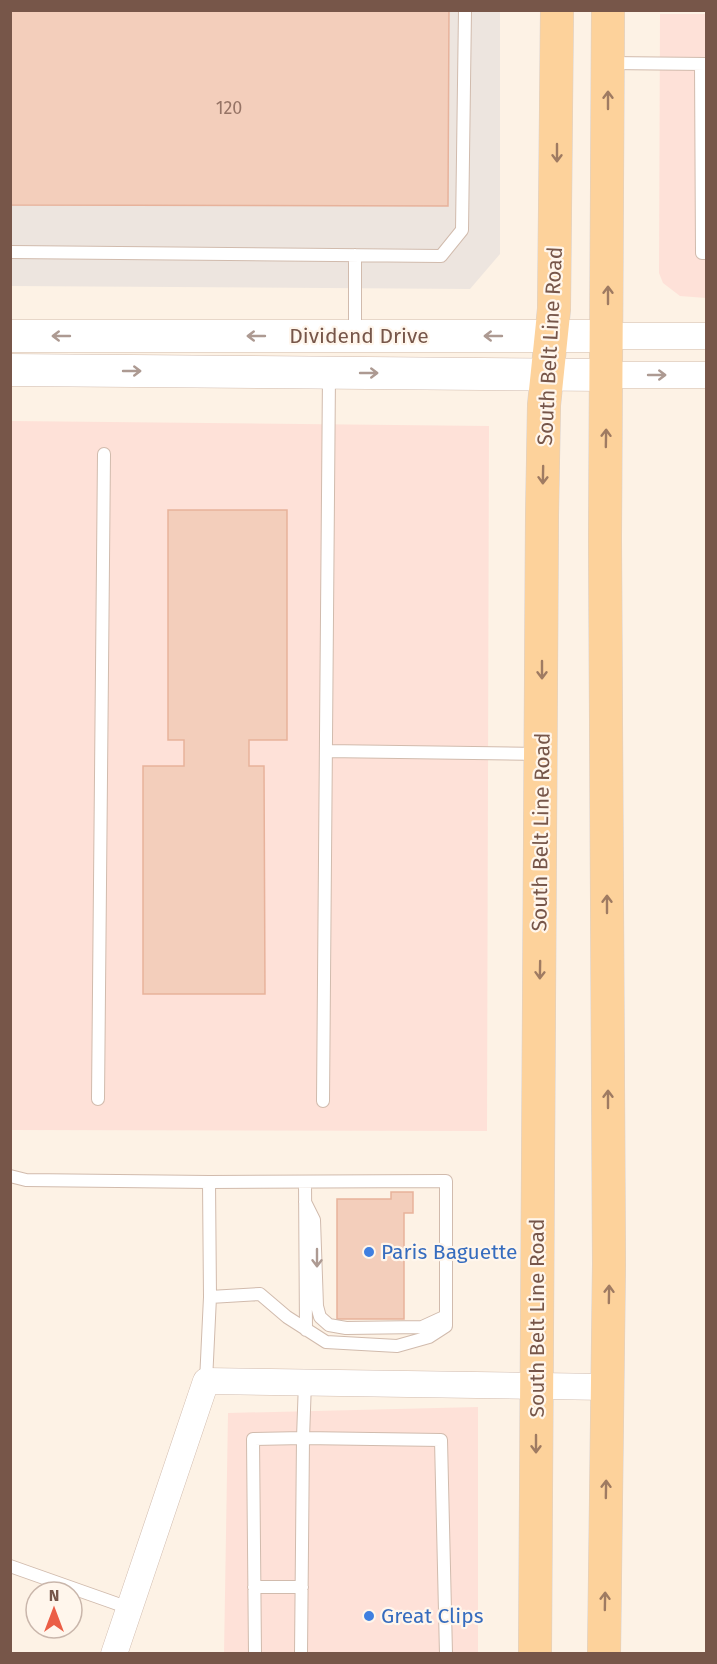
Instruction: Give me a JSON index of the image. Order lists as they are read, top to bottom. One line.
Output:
{"streets":{"main road":["South Belt Line Road"],"street":["Dividend Drive"]},"crossings":[["Dividend Drive","South Belt Line Road"]],"places":["Paris Baguette","Great Clips"],"house_numbers":["120"],"north":"top"}
